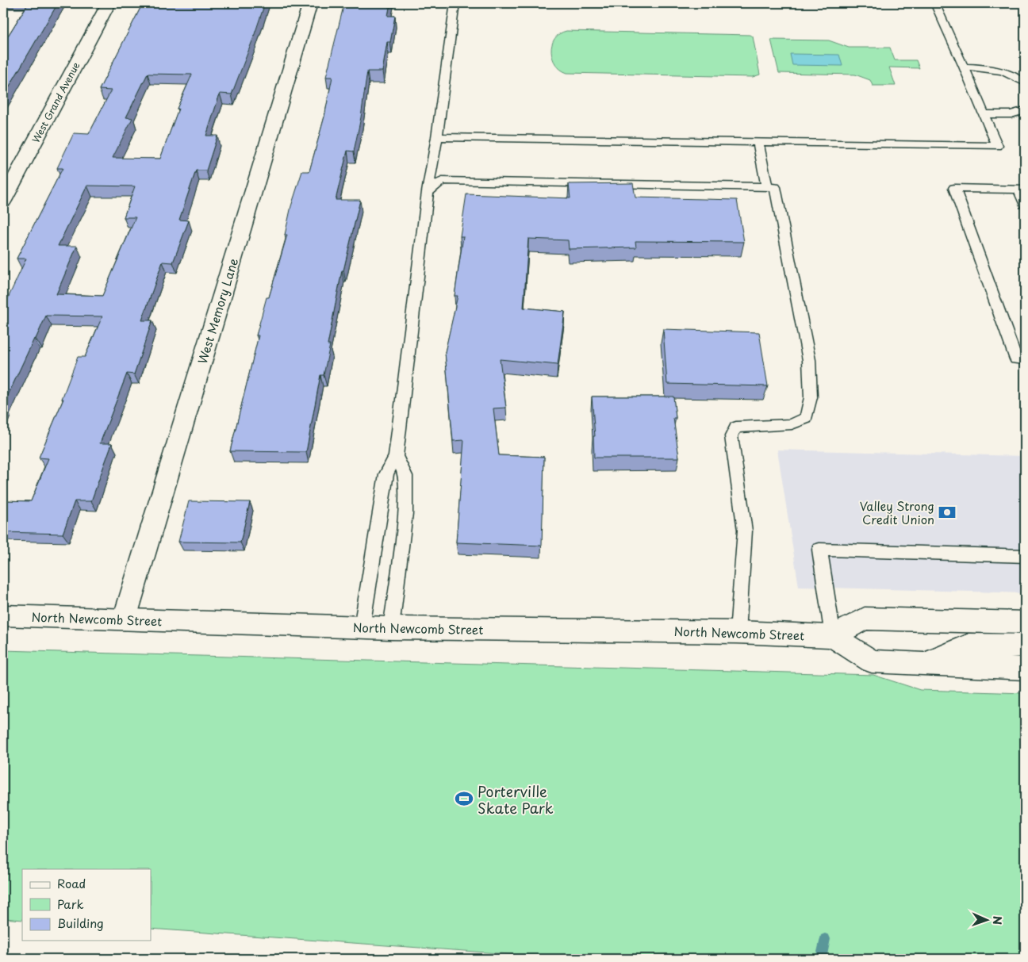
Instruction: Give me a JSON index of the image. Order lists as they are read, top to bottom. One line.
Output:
{"streets":{"street":["West Grand Avenue","West Memory Lane","North Newcomb Street"]},"crossings":[["West Memory Lane","North Newcomb Street"]],"places":{"bank":["Valley Strong Credit Union"],"sports":["Porterville Skate Park"]},"legend":["Road","Park","Building"],"north":"right"}
